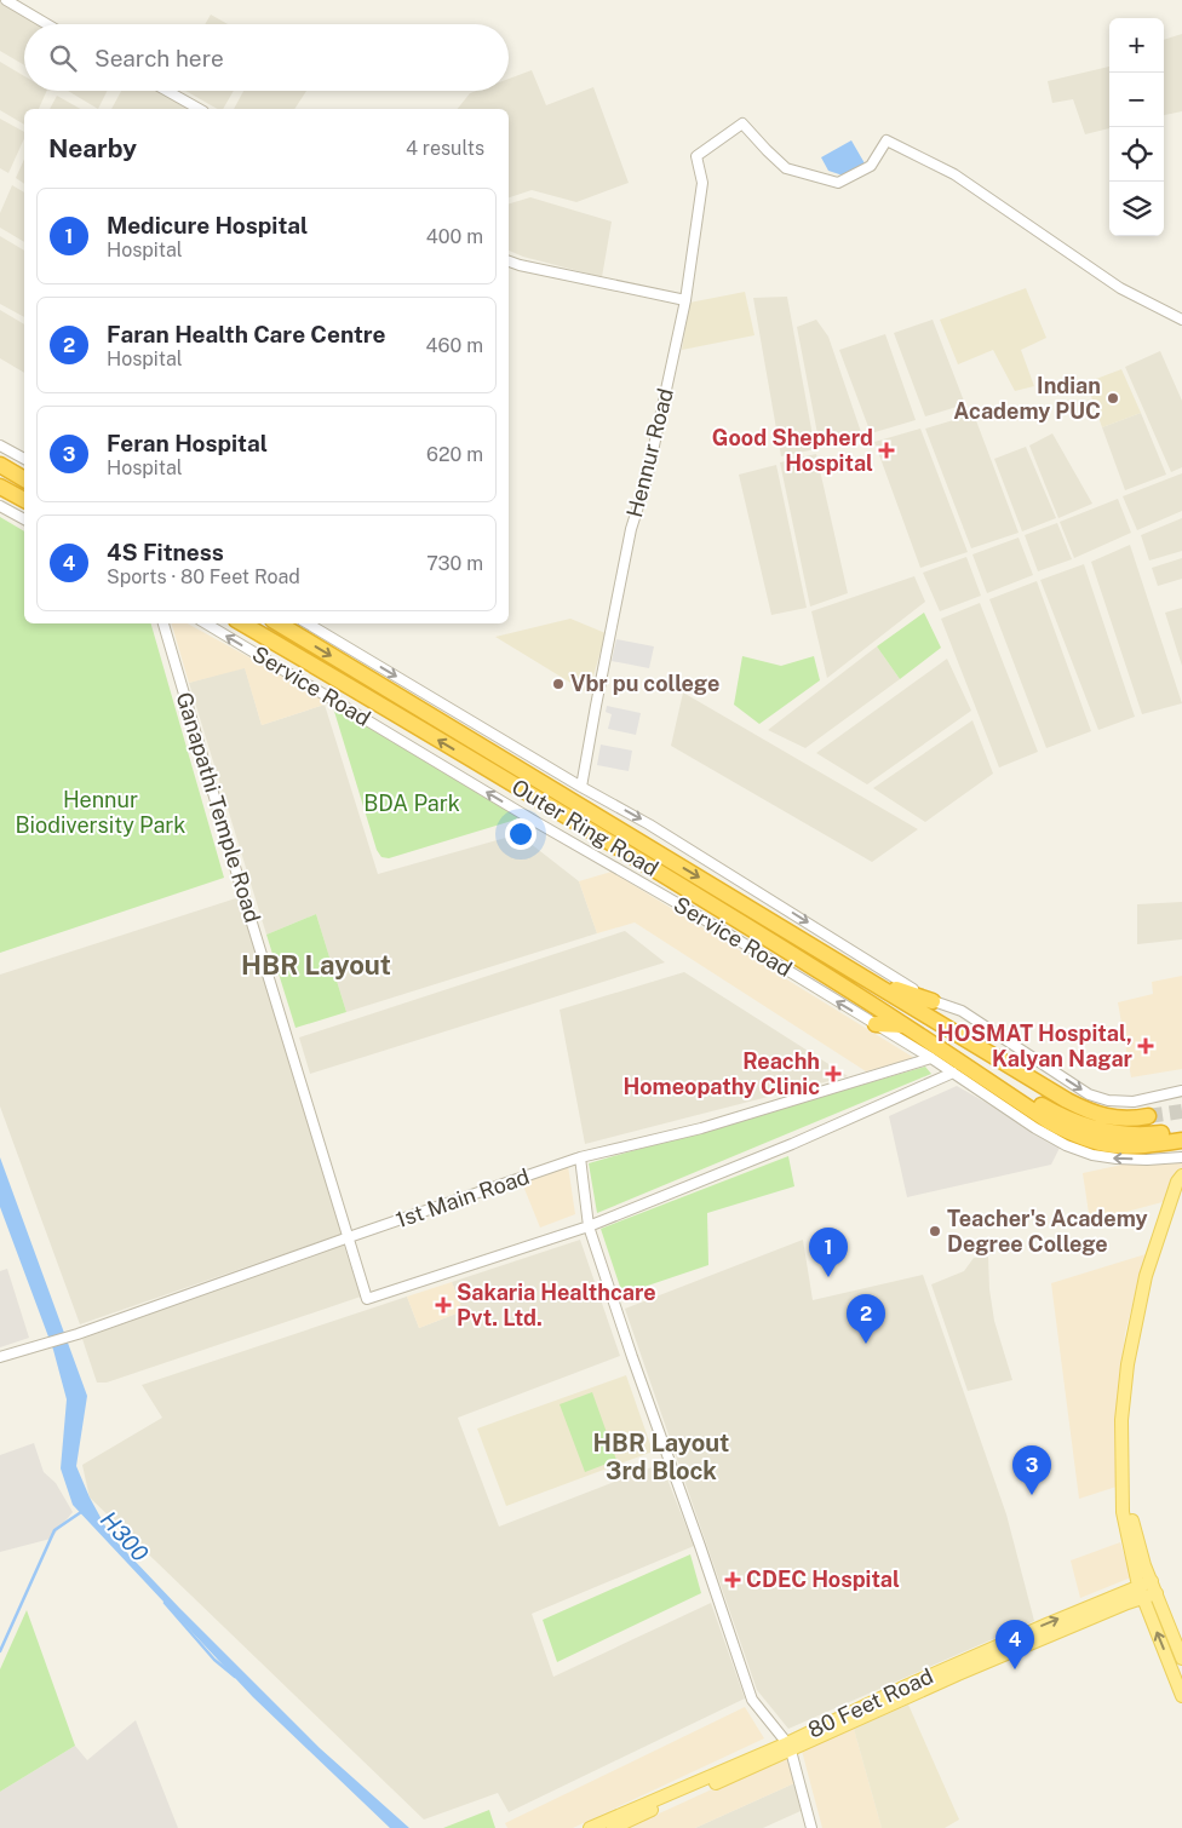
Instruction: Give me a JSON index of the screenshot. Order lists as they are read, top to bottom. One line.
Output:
{"streets":{"highway":["Outer Ring Road"],"main road":["80 Feet Road"],"street":["Hennur Road","Service Road","Ganapathi Temple Road","1st Main Road"]},"crossings":[["Service Road","1st Main Road"],["Ganapathi Temple Road","1st Main Road"]],"districts":["HBR Layout","HBR Layout 3rd Block"],"water":["H300"],"parks":["Hennur Biodiversity Park","BDA Park"],"places":{"other":["Indian Academy PUC","Vbr pu college","Teacher's Academy Degree College"],"health":["Good Shepherd Hospital","HOSMAT Hospital, Kalyan Nagar","Reachh Homeopathy Clinic","Sakaria Healthcare Pvt. Ltd.","CDEC Hospital"]},"page":{"map_buttons":["+","−"],"search":"Search here","heading":["Nearby","4 results"],"list":[{"mark":"1","name":"Medicure Hospital","note":"Hospital","value":"400 m"},{"mark":"2","name":"Faran Health Care Centre","note":"Hospital","value":"460 m"},{"mark":"3","name":"Feran Hospital","note":"Hospital","value":"620 m"},{"mark":"4","name":"4S Fitness","note":"Sports · 80 Feet Road","value":"730 m"}],"pins":["1","2","3","4"]}}
